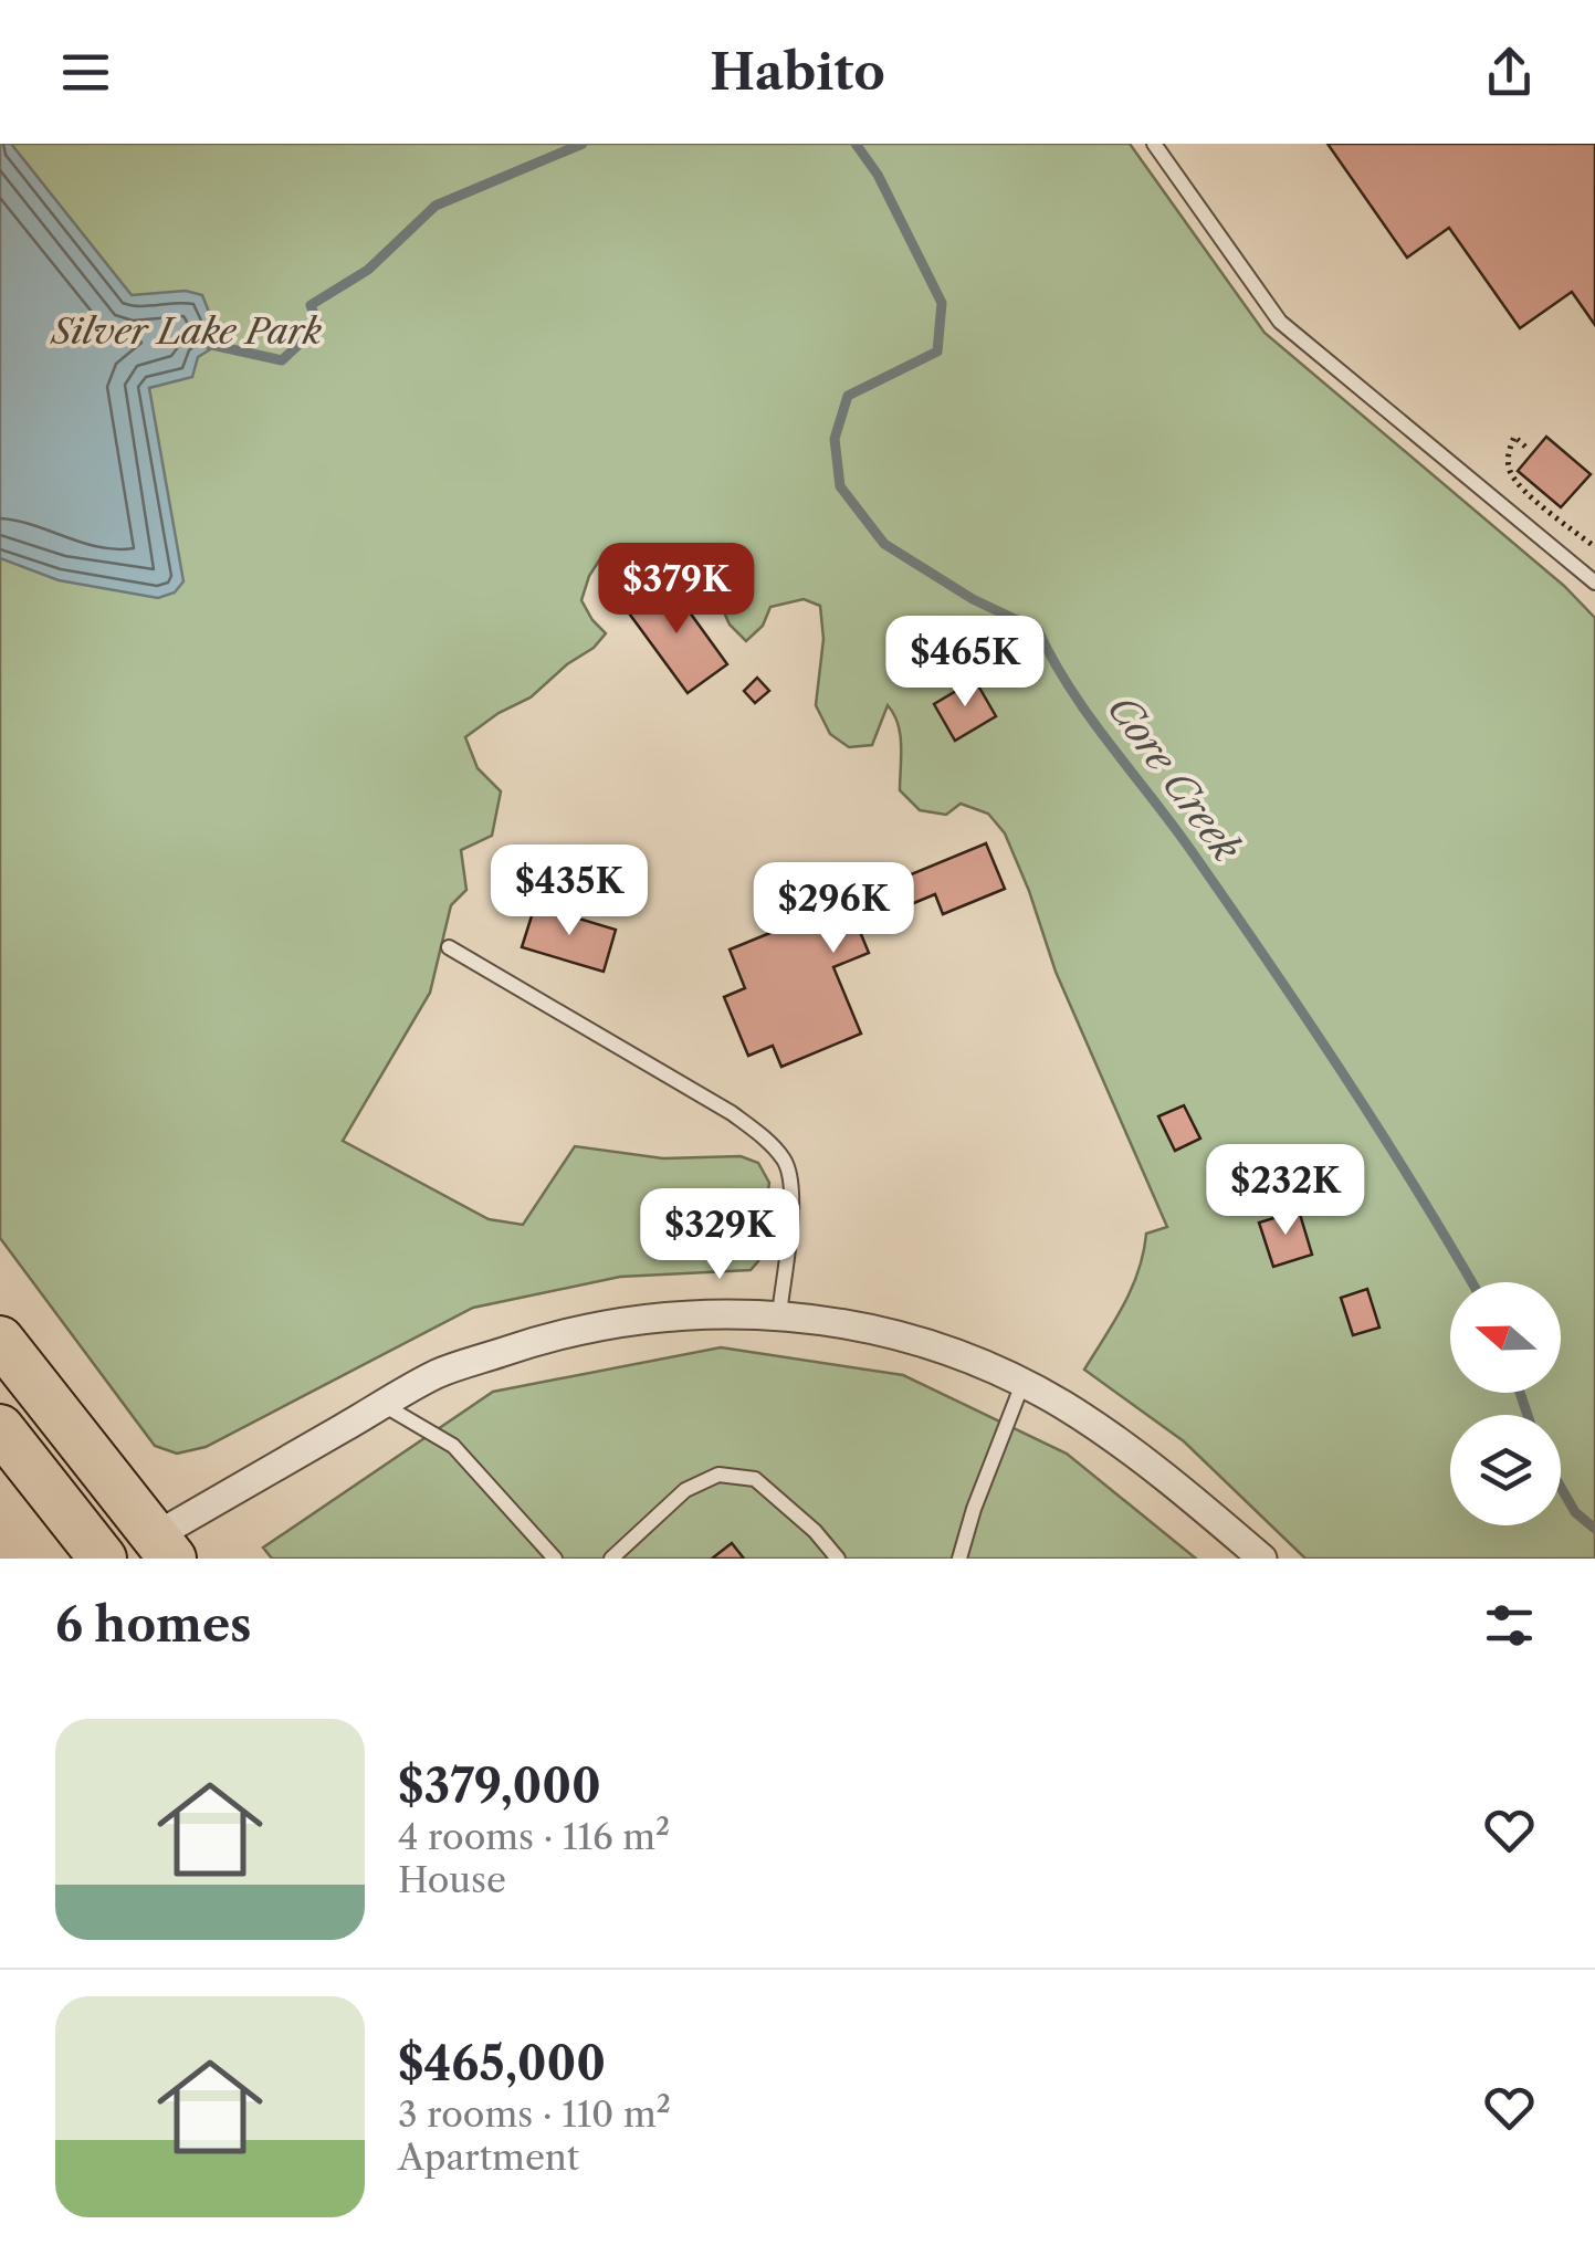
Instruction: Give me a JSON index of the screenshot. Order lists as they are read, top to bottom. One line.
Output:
{"water":["Core Creek"],"parks":["Silver Lake Park"],"north":"left","page":{"header":"Habito","price":["$379K","$465K","$435K","$296K","$232K","$329K"],"heading":"6 homes","list":[{"name":"$379,000","note":"4 rooms · 116 m² · House"},{"name":"$465,000","note":"3 rooms · 110 m² · Apartment"}]}}
